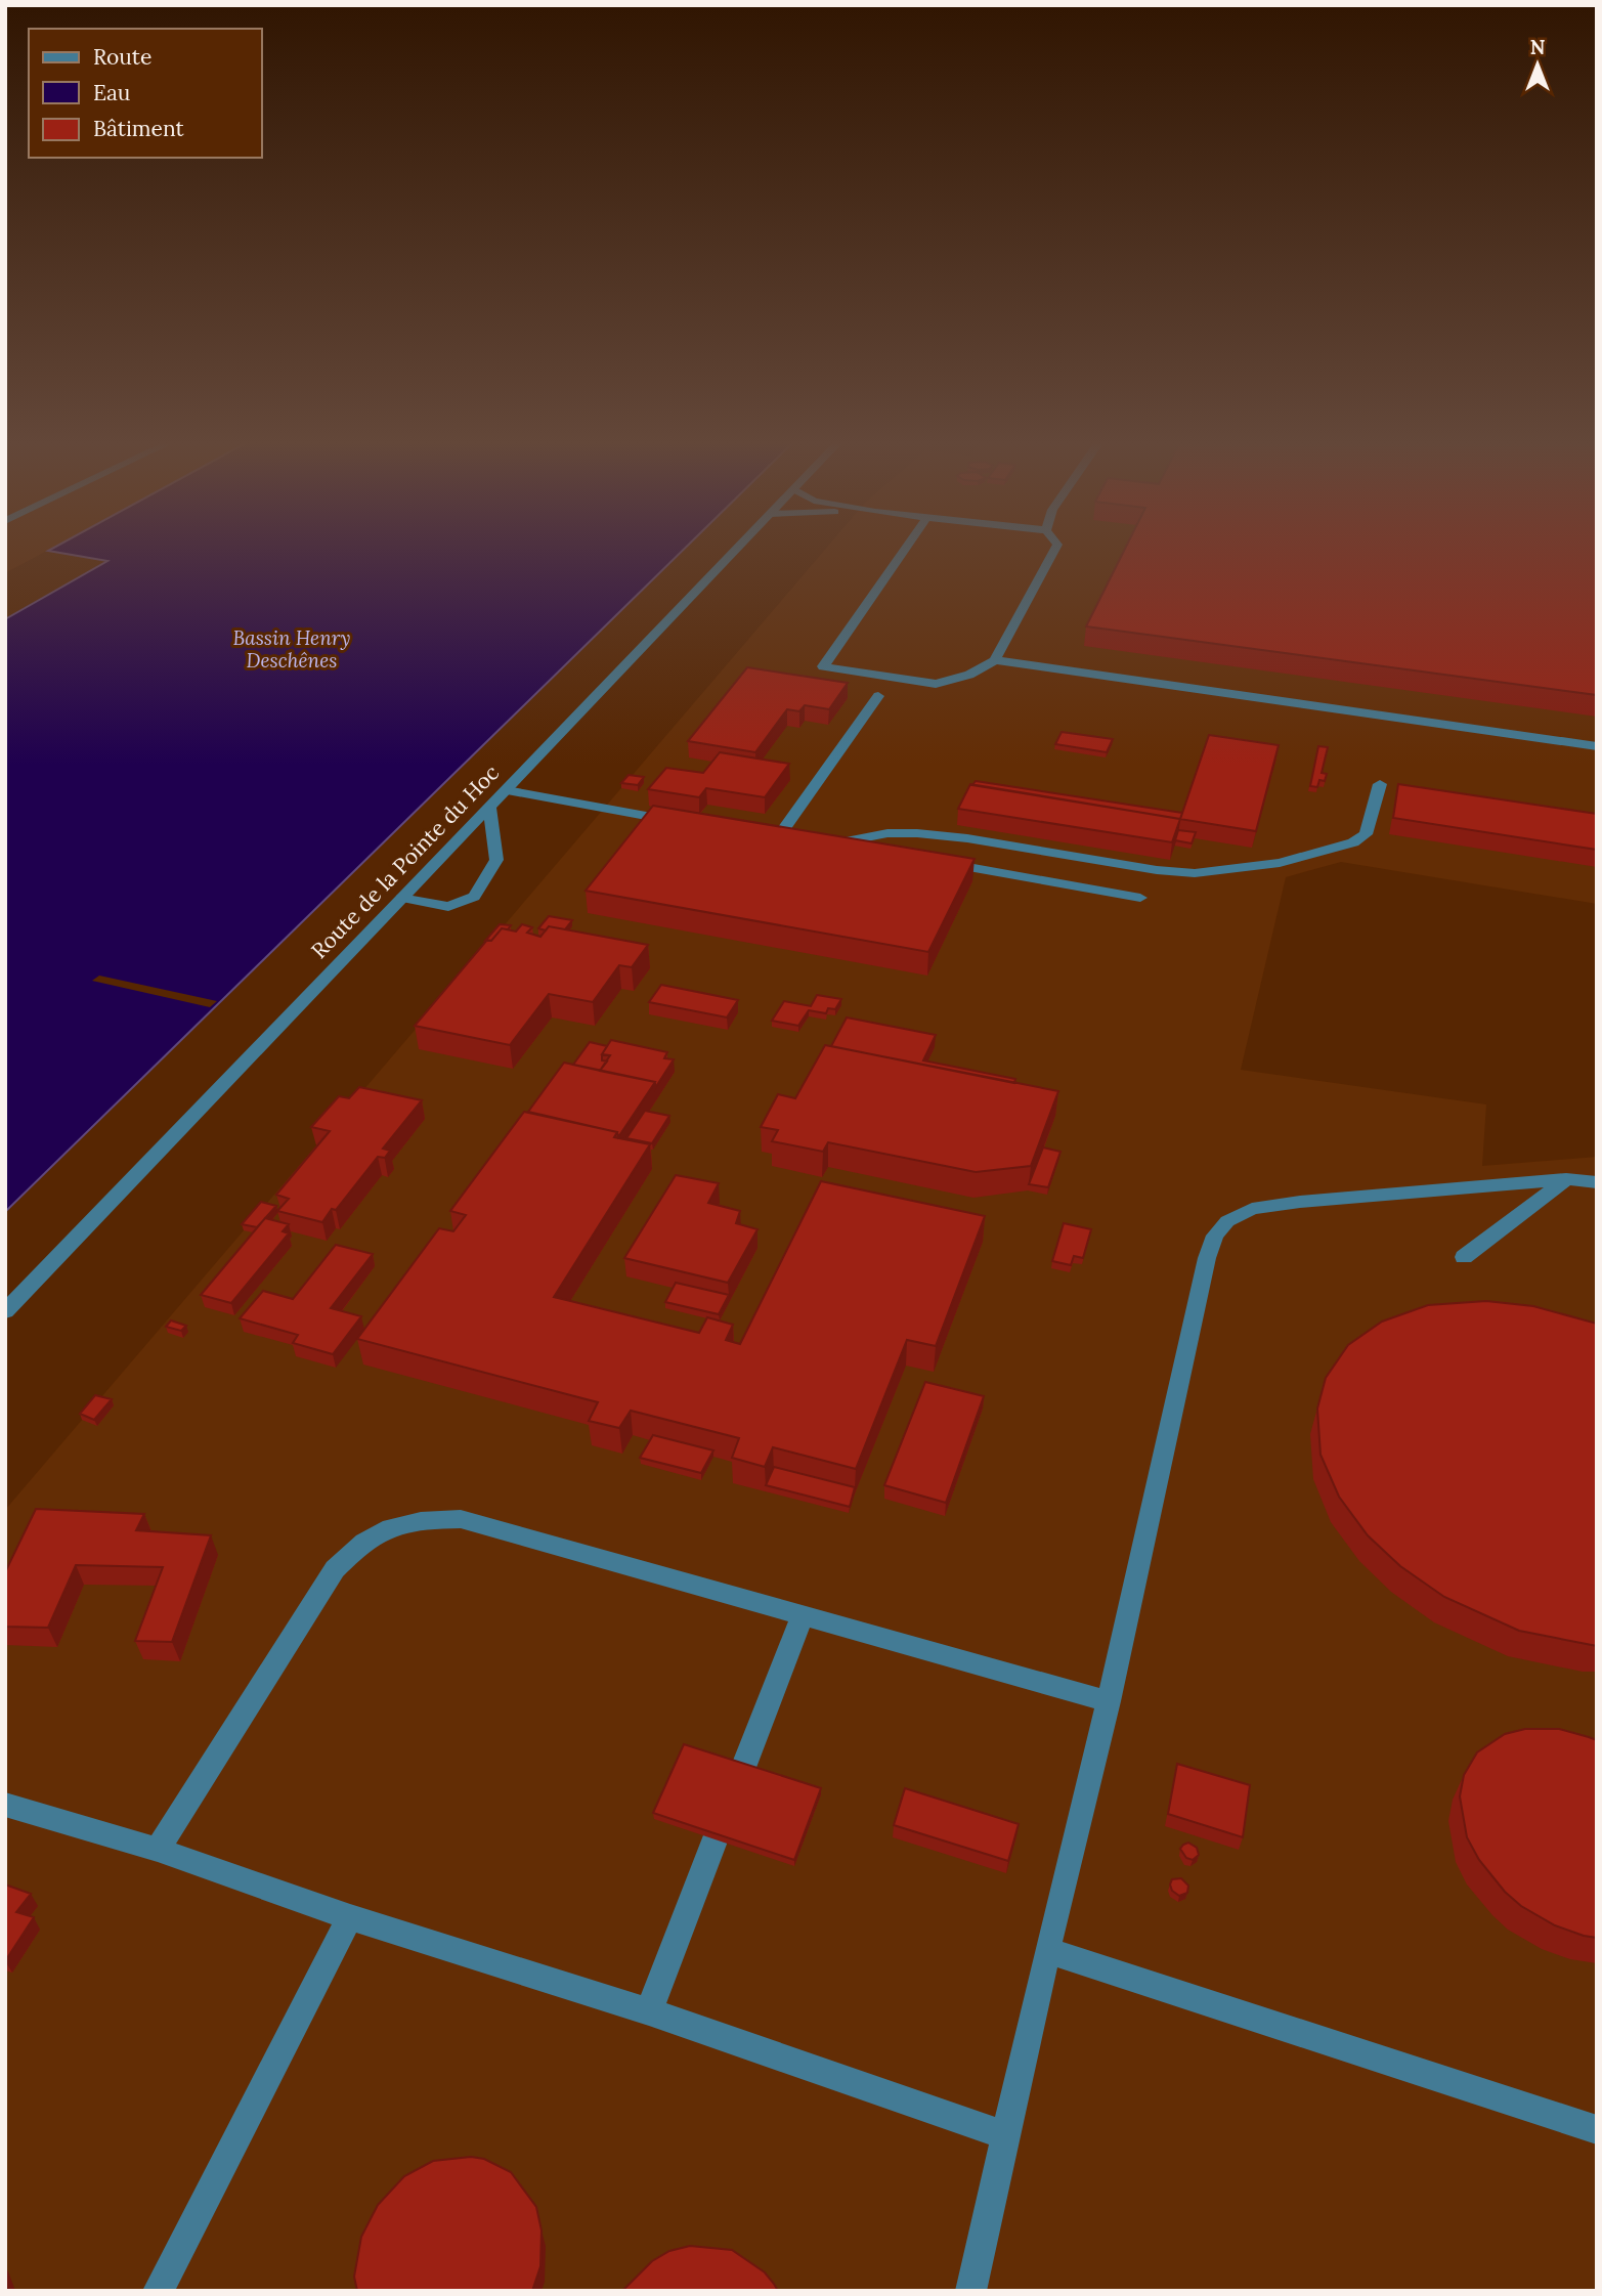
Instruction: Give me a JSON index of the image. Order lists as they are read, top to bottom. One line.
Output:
{"streets":{"street":["Route de la Pointe du Hoc"]},"water":["Bassin Henry Deschênes"],"legend":["Route","Eau","Bâtiment"],"north":"top"}
